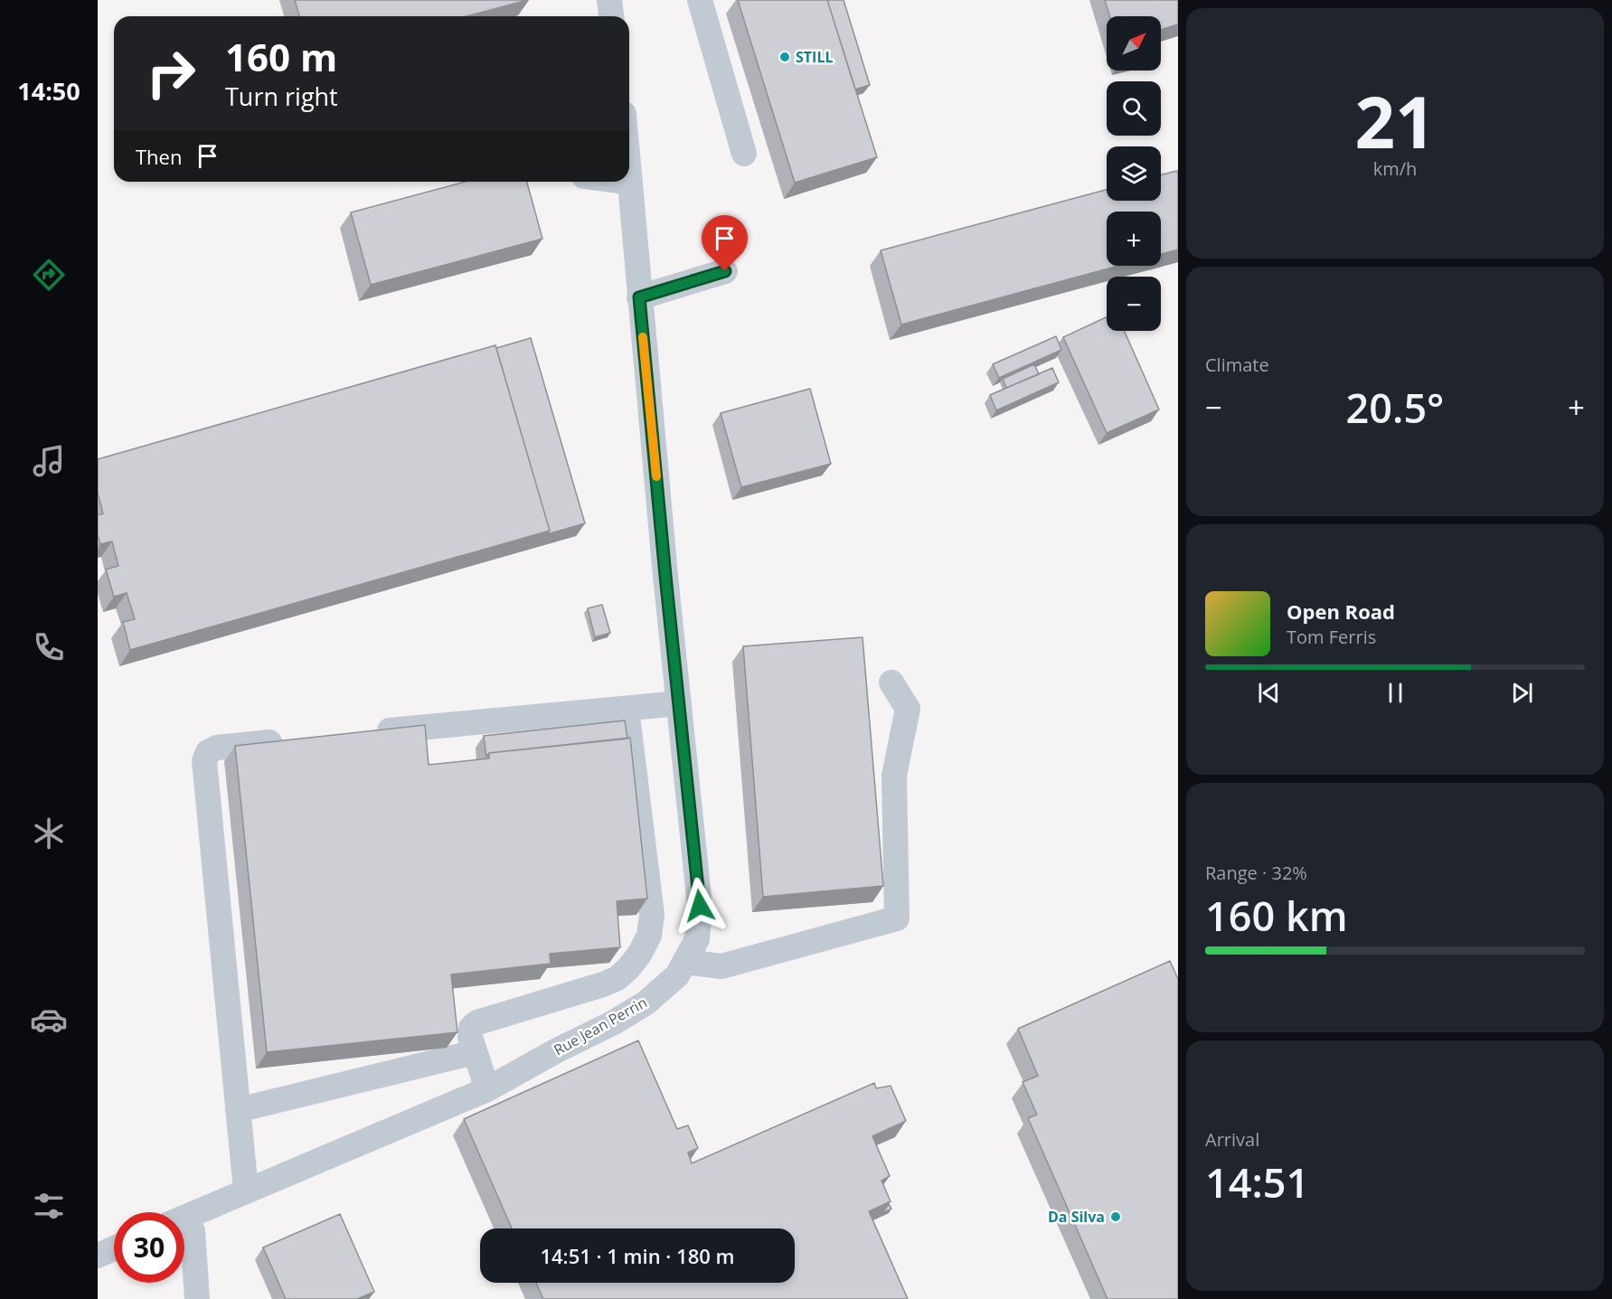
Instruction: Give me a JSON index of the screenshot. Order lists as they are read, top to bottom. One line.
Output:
{"streets":{"street":["Rue Jean Perrin"]},"places":["STILL","Da Silva"],"north":"top right","page":{"tabs":"14:50","tile":[["21","km/h"],"Climate",["Range · 32%","160 km"],["Arrival","14:51"]],"map_buttons":["+","−"],"turn":["160 m","Turn right"],"then":"Then","heat":["−","20.5°","+"],"song":["Open Road","Tom Ferris"],"limit":"30","trip":"14:51 · 1 min · 180 m"}}
